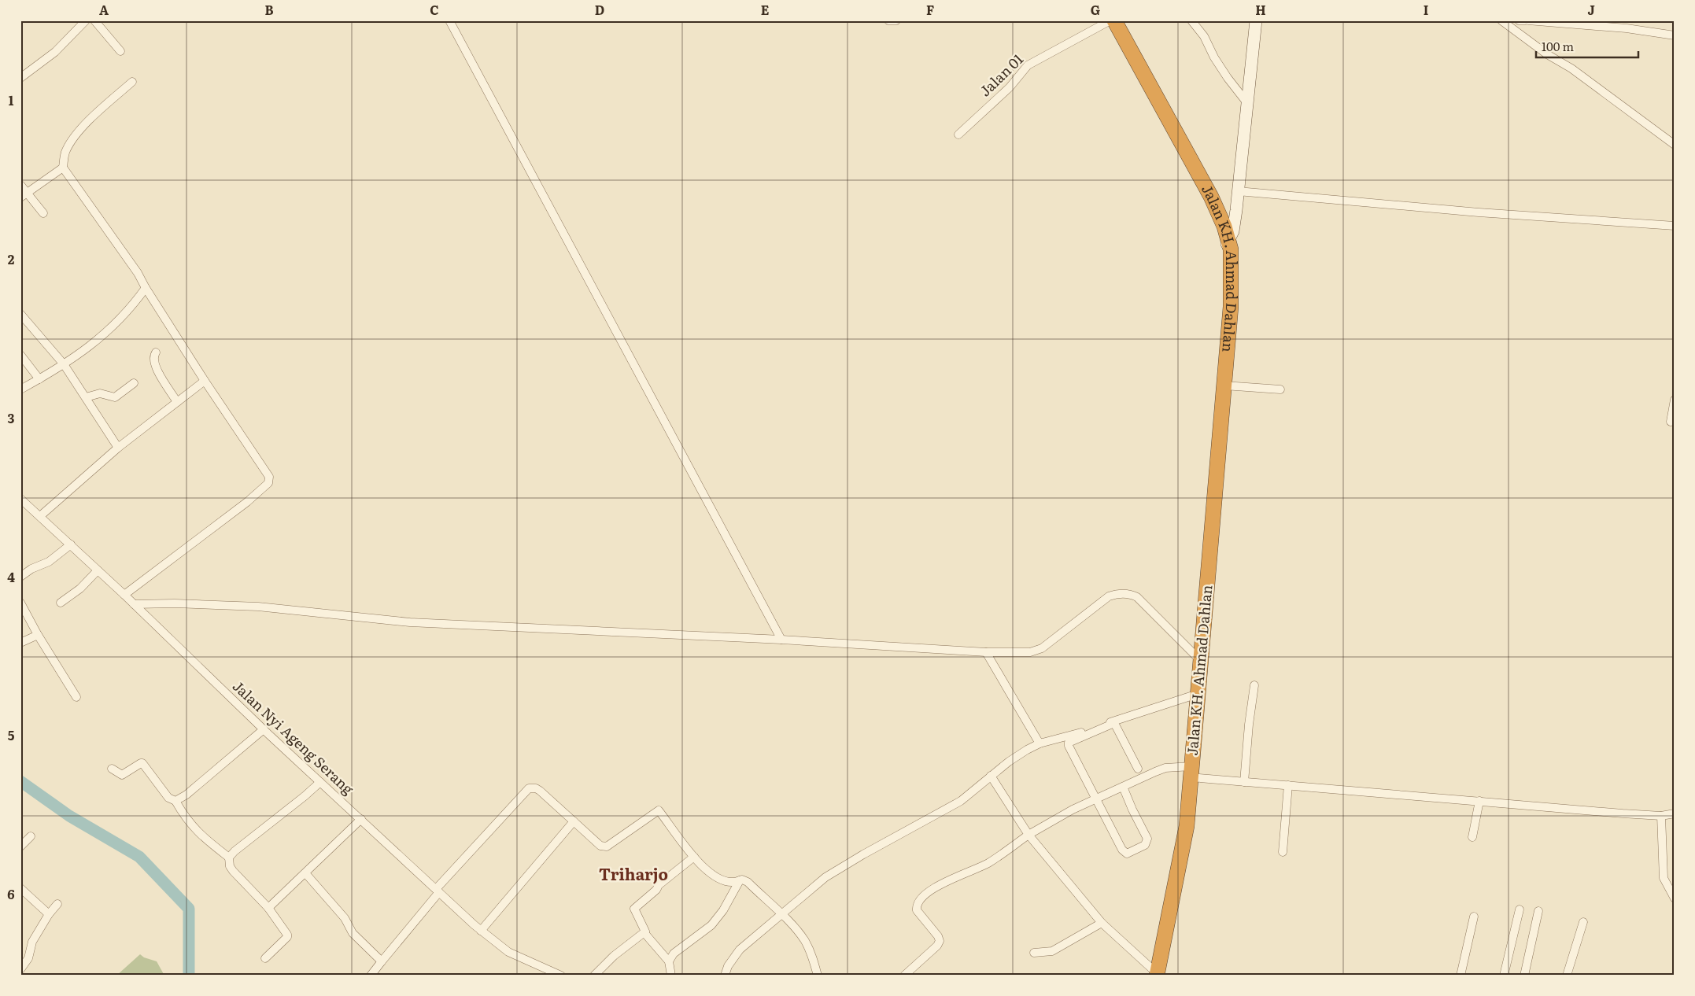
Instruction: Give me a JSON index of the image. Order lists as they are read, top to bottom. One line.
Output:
{"streets":{"highway":["Jalan KH. Ahmad Dahlan"],"street":["Jalan 01","Jalan Nyi Ageng Serang"]},"districts":["Triharjo"],"scale_bar":"100 m","grid":{"columns":["A","B","C","D","E","F","G","H","I","J"],"rows":["1","2","3","4","5","6"]}}
